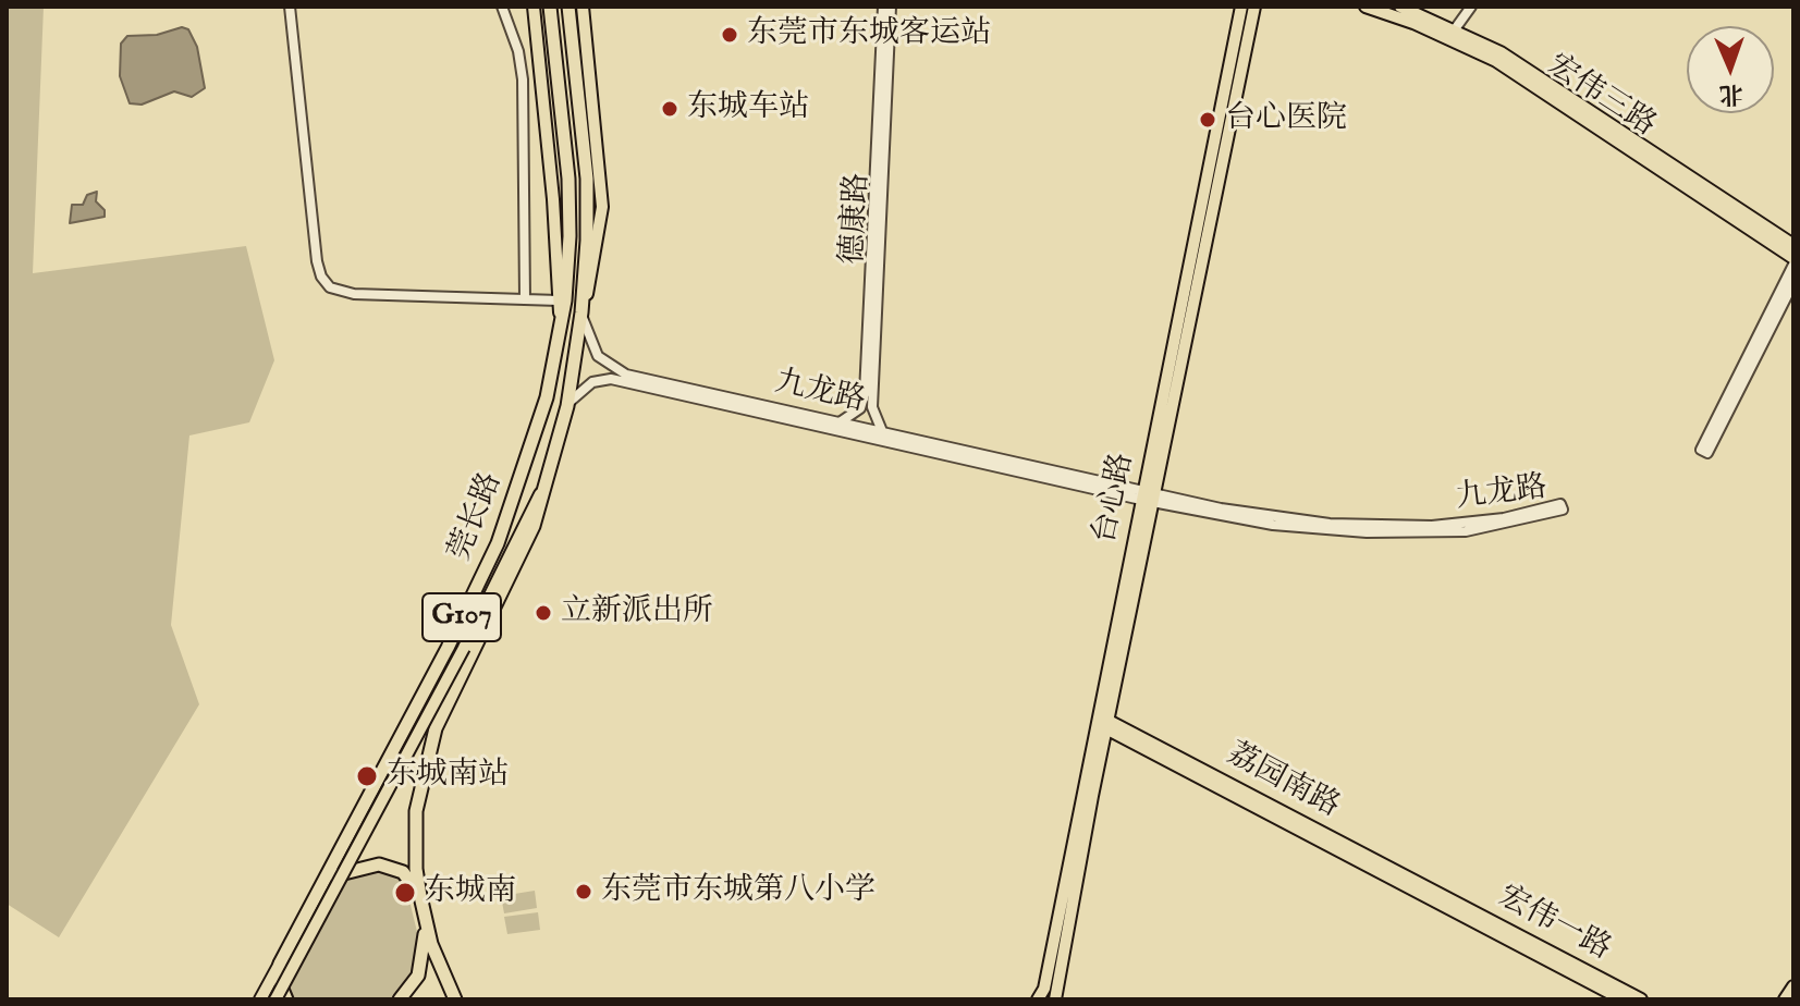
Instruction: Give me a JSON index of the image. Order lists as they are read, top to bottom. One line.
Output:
{"streets":{"highway":["莞长路","G107"],"main road":["宏伟三路","台心路","荔园南路","宏伟一路"],"street":["德康路","九龙路"]},"crossings":[["德康路","九龙路"],["九龙路","台心路"],["九龙路","莞长路"],["台心路","荔园南路"],["莞长路","G107"],["荔园南路","宏伟一路"]],"places":["东莞市东城客运站","东城车站","台心医院","立新派出所","东城南站","东莞市东城第八小学","东城南"],"north":"bottom"}
